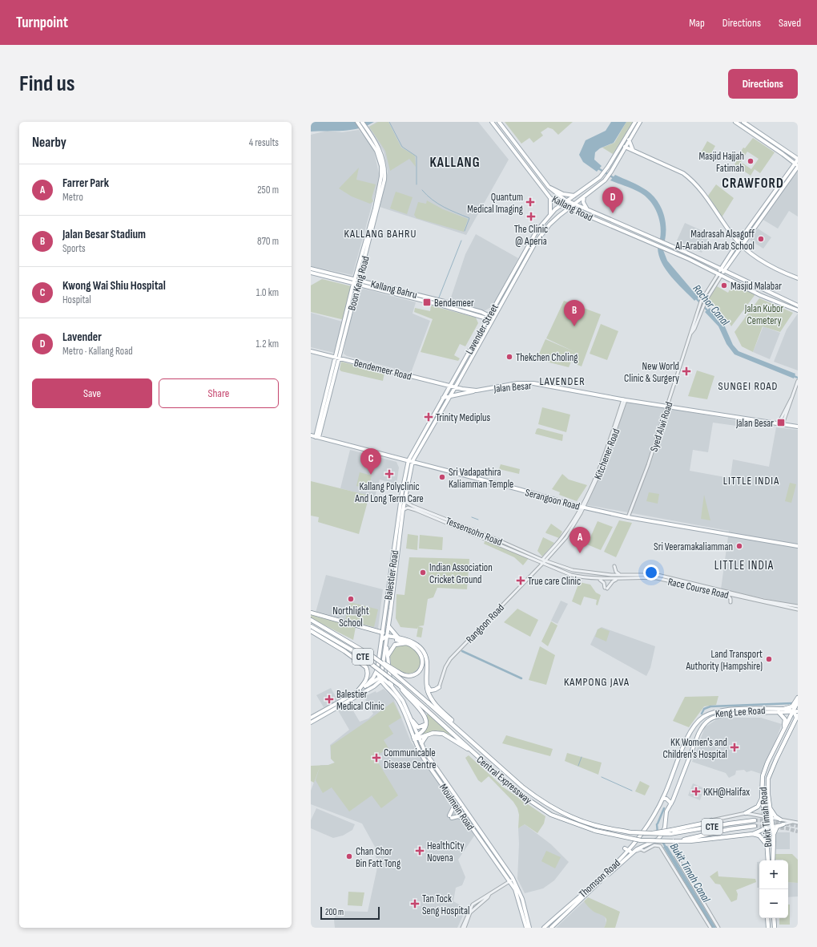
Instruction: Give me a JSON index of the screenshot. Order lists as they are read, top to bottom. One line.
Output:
{"streets":{"highway":["CTE","Central Expressway","Bukit Timah Road"],"main road":["Kallang Road","Boon Keng Road","Kallang Bahru","Lavender Street","Bendemeer Road","Jalan Besar","Serangoon Road","Balestier Road","Keng Lee Road","Moulmein Road","Thomson Road"],"street":["Syed Alwi Road","Kitchener Road","Tessensohn Road","Race Course Road","Rangoon Road"]},"crossings":[["Kallang Road","Lavender Street"],["Kallang Road","Syed Alwi Road"],["Boon Keng Road","Kallang Bahru"],["Boon Keng Road","Bendemeer Road"],["Boon Keng Road","Serangoon Road"],["Kallang Bahru","Lavender Street"],["Lavender Street","Bendemeer Road"],["Lavender Street","Jalan Besar"],["Lavender Street","Serangoon Road"],["Lavender Street","Balestier Road"],["Bendemeer Road","Jalan Besar"],["Jalan Besar","Syed Alwi Road"],["Jalan Besar","Kitchener Road"],["Syed Alwi Road","Serangoon Road"],["Kitchener Road","Serangoon Road"],["Kitchener Road","Rangoon Road"],["Serangoon Road","Balestier Road"],["Serangoon Road","Rangoon Road"],["Tessensohn Road","Balestier Road"],["Tessensohn Road","Race Course Road"],["Tessensohn Road","Rangoon Road"],["Balestier Road","Moulmein Road"],["Race Course Road","Rangoon Road"],["Keng Lee Road","Bukit Timah Road"],["Keng Lee Road","Thomson Road"]],"districts":["KALLANG","CRAWFORD","KALLANG BAHRU","LAVENDER","SUNGEI ROAD","LITTLE INDIA","LITTLE INDIA","KAMPONG JAVA"],"water":["Rochor Canal","Bukit Timah Canal"],"parks":["Jalan Kubor Cemetery"],"places":{"other":["Masjid Hajjah Fatimah","Madrasah Alsagoff Al-Arabiah Arab School","Masjid Malabar","Thekchen Choling","Sri Vadapathira Kaliamman Temple","Sri Veeramakaliamman","Indian Association Cricket Ground","Northlight School","Land Transport Authority (Hampshire)","Chan Chor Bin Fatt Tong"],"health":["Quantum Medical Imaging","The Clinic @ Aperia","New World Clinic & Surgery","Trinity Mediplus","Kallang Polyclinic And Long Term Care","True care Clinic","Balestier Medical Clinic","KK Women's and Children's Hospital","Communicable Disease Centre","KKH@Halifax","HealthCity Novena","Tan Tock Seng Hospital"],"transit":["Bendemeer","Jalan Besar"]},"scale_bar":"200 m","page":{"header":"Turnpoint","nav":["Map","Directions","Saved"],"buttons":["Directions",["Save","Share"]],"title":"Find us","heading":["Nearby","4 results"],"list":[{"mark":"A","name":"Farrer Park","note":"Metro","value":"250 m"},{"mark":"B","name":"Jalan Besar Stadium","note":"Sports","value":"870 m"},{"mark":"C","name":"Kwong Wai Shiu Hospital","note":"Hospital","value":"1.0 km"},{"mark":"D","name":"Lavender","note":"Metro · Kallang Road","value":"1.2 km"}],"pins":["D","B","C","A"],"map_buttons":["+","−"],"scale":"200 m"}}
